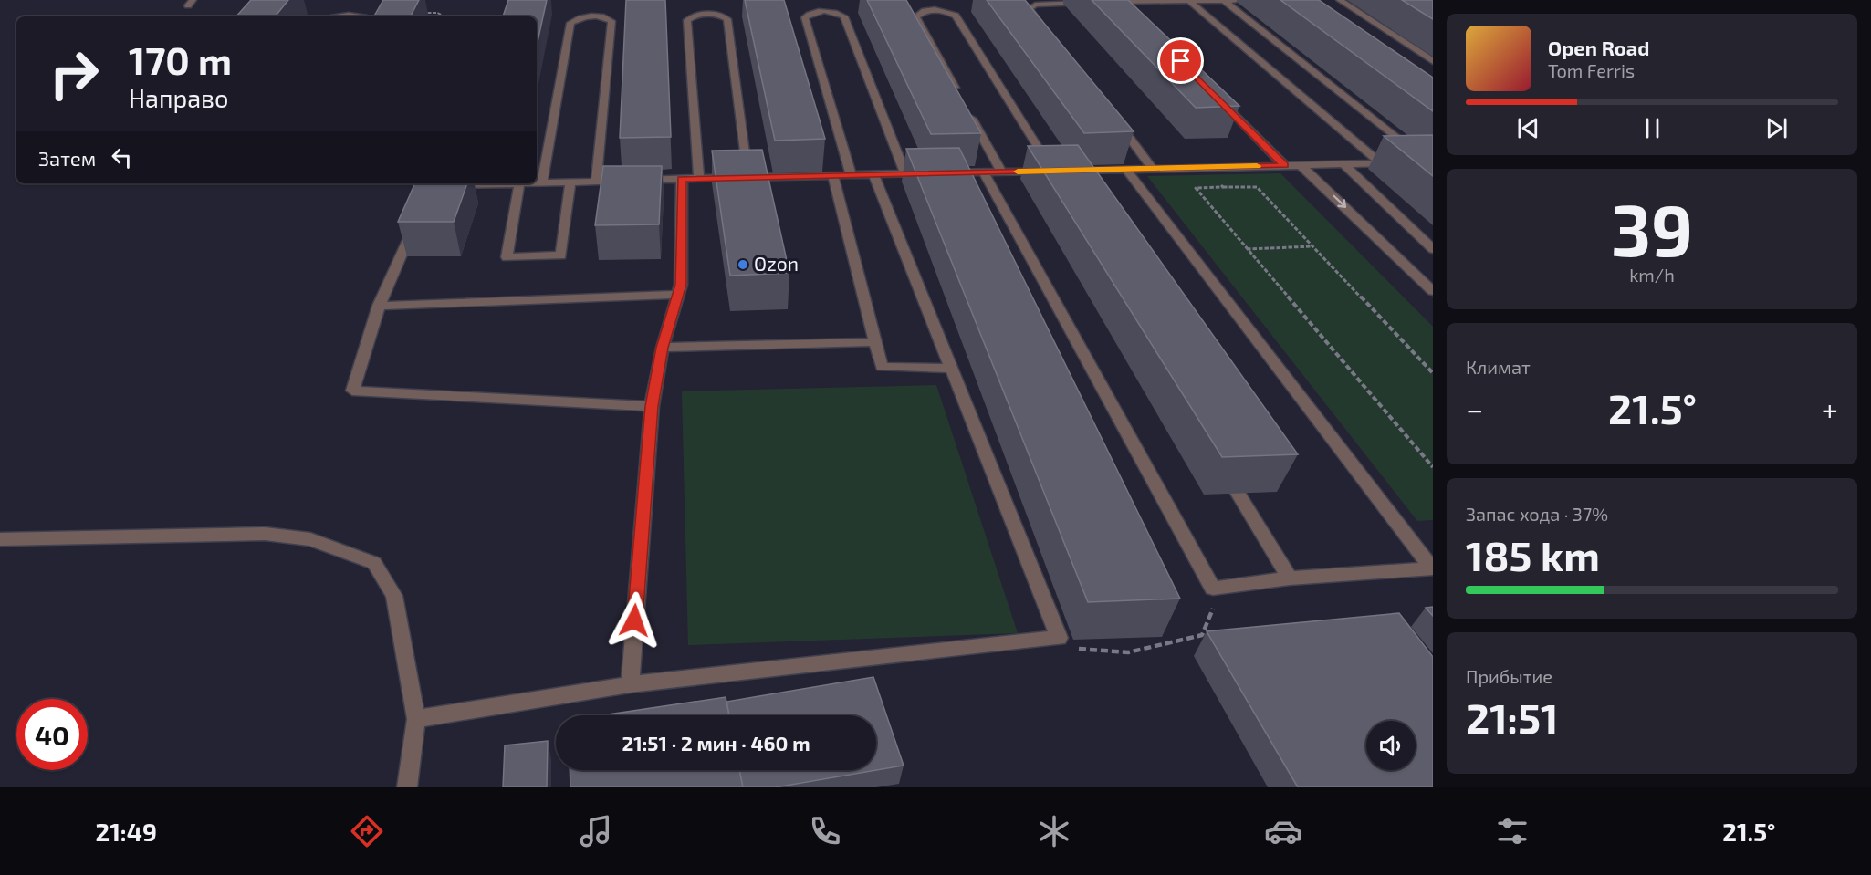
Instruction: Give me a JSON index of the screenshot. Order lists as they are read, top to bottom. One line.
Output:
{"places":["Ozon"],"page":{"turn":["170 m","Направо"],"song":["Open Road","Tom Ferris"],"then":"Затем","tile":[["39","km/h"],"Климат",["Запас хода · 37%","185 km"],["Прибытие","21:51"]],"heat":["−","21.5°","+"],"limit":"40","trip":"21:51 · 2 мин · 460 m","tabs":["21:49","21.5°"]}}
